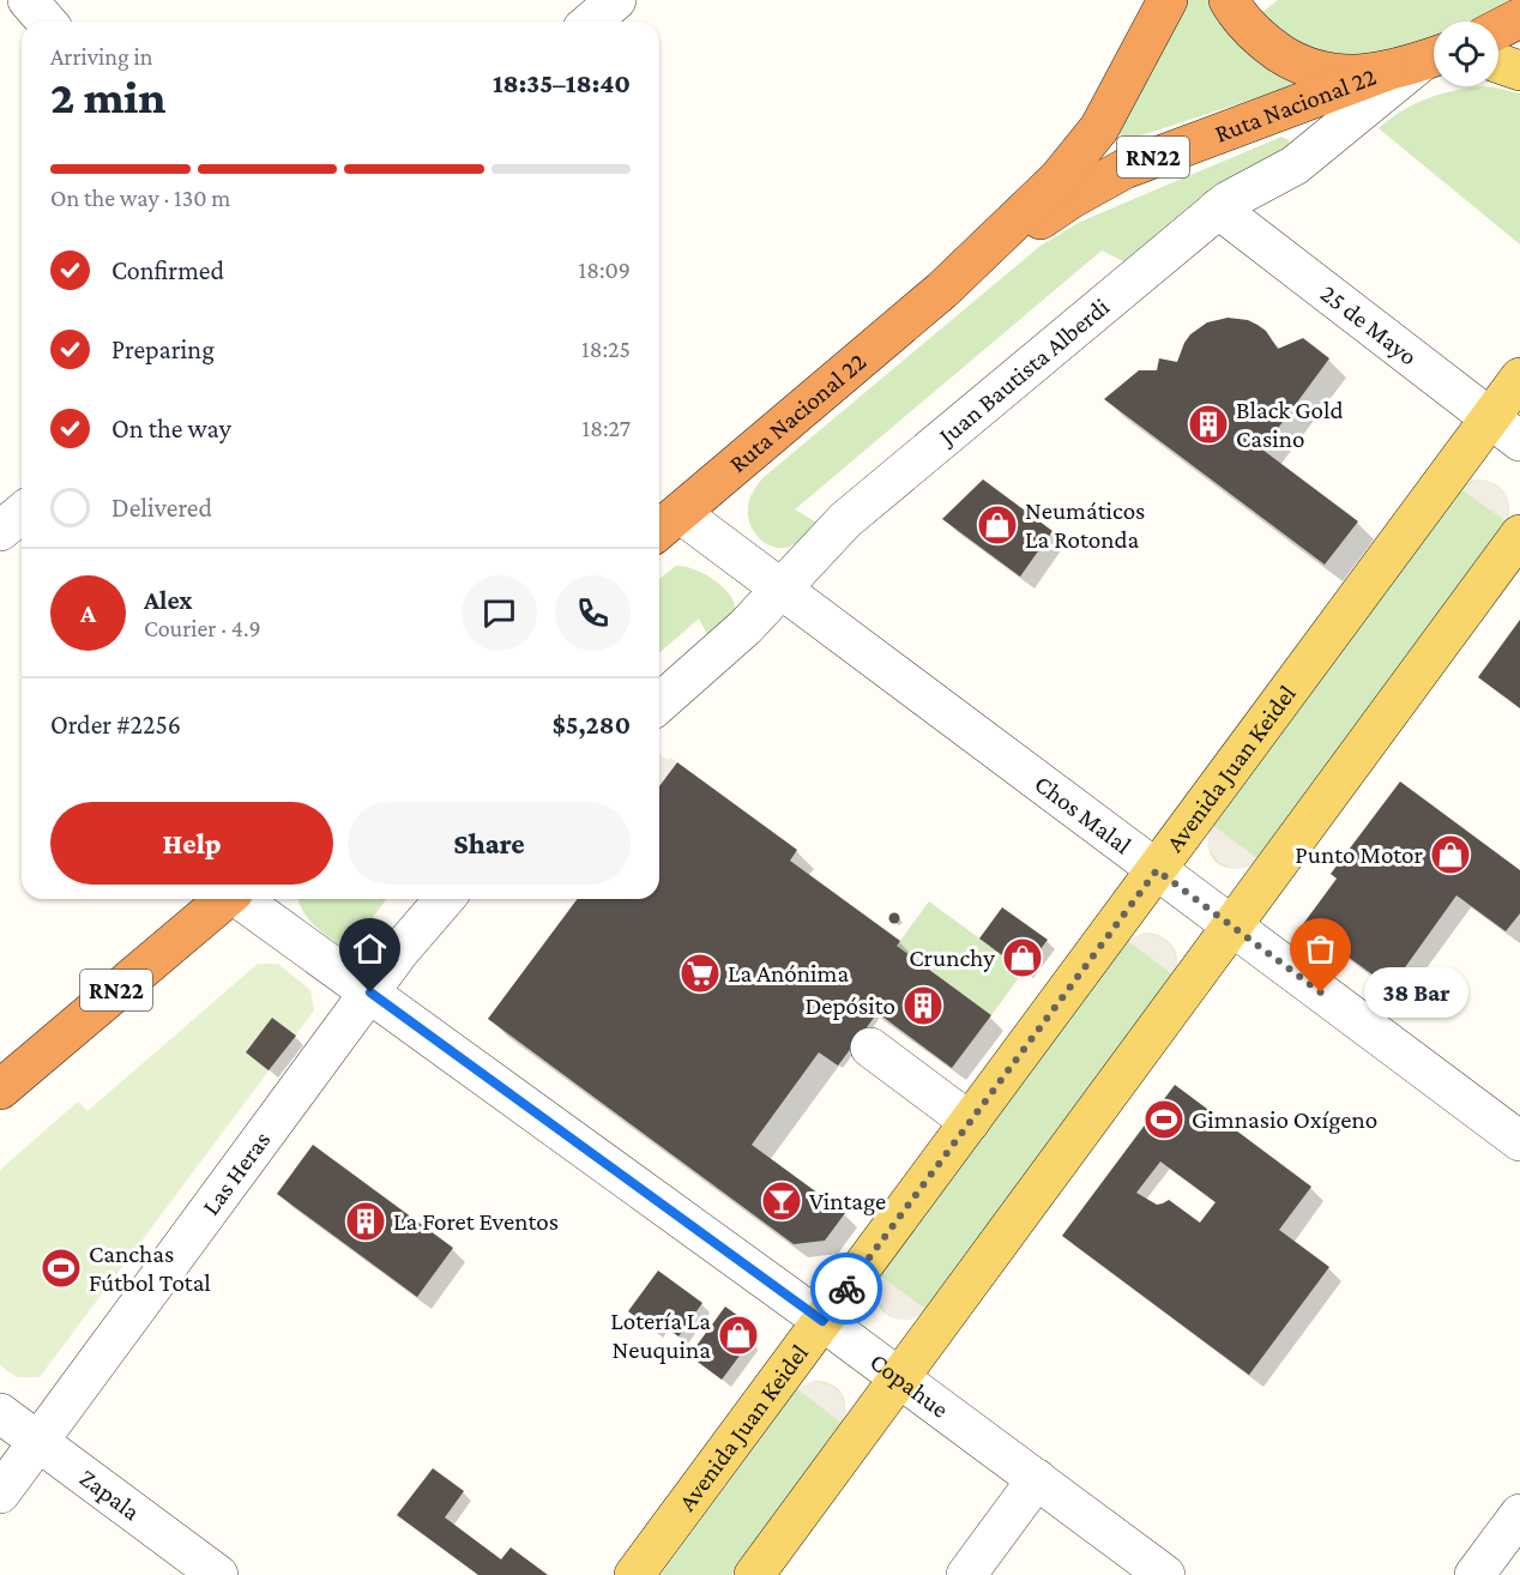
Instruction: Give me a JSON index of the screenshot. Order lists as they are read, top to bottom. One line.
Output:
{"streets":{"highway":["Ruta Nacional 22","RN22"],"main road":["Avenida Juan Keidel"],"street":["25 de Mayo","Juan Bautista Alberdi","Chos Malal","Las Heras","Copahue","Zapala"]},"crossings":[["Ruta Nacional 22","Juan Bautista Alberdi"],["Ruta Nacional 22","Chos Malal"],["25 de Mayo","Juan Bautista Alberdi"],["25 de Mayo","Avenida Juan Keidel"],["Juan Bautista Alberdi","Chos Malal"],["Avenida Juan Keidel","Chos Malal"],["Avenida Juan Keidel","Copahue"],["Las Heras","Copahue"],["Las Heras","Zapala"]],"places":{"building":["Black Gold Casino","Depósito","La Foret Eventos"],"shop":["Neumáticos La Rotonda","Punto Motor","Crunchy","Lotería La Neuquina"],"supermarket":["La Anónima"],"other":["38 Bar"],"sports":["Gimnasio Oxígeno","Canchas Fútbol Total"],"bar":["Vintage"]},"page":{"heading":["2 min","Arriving in","18:35–18:40"],"panel":["Alex","Courier · 4.9","Order #2256","$5,280"],"bar":"On the way · 130 m","list":[["Confirmed","18:09"],["Preparing","18:25"],["On the way","18:27"],"Delivered"],"round":"A","buttons":["Help","Share"],"bubble":"38 Bar"}}
